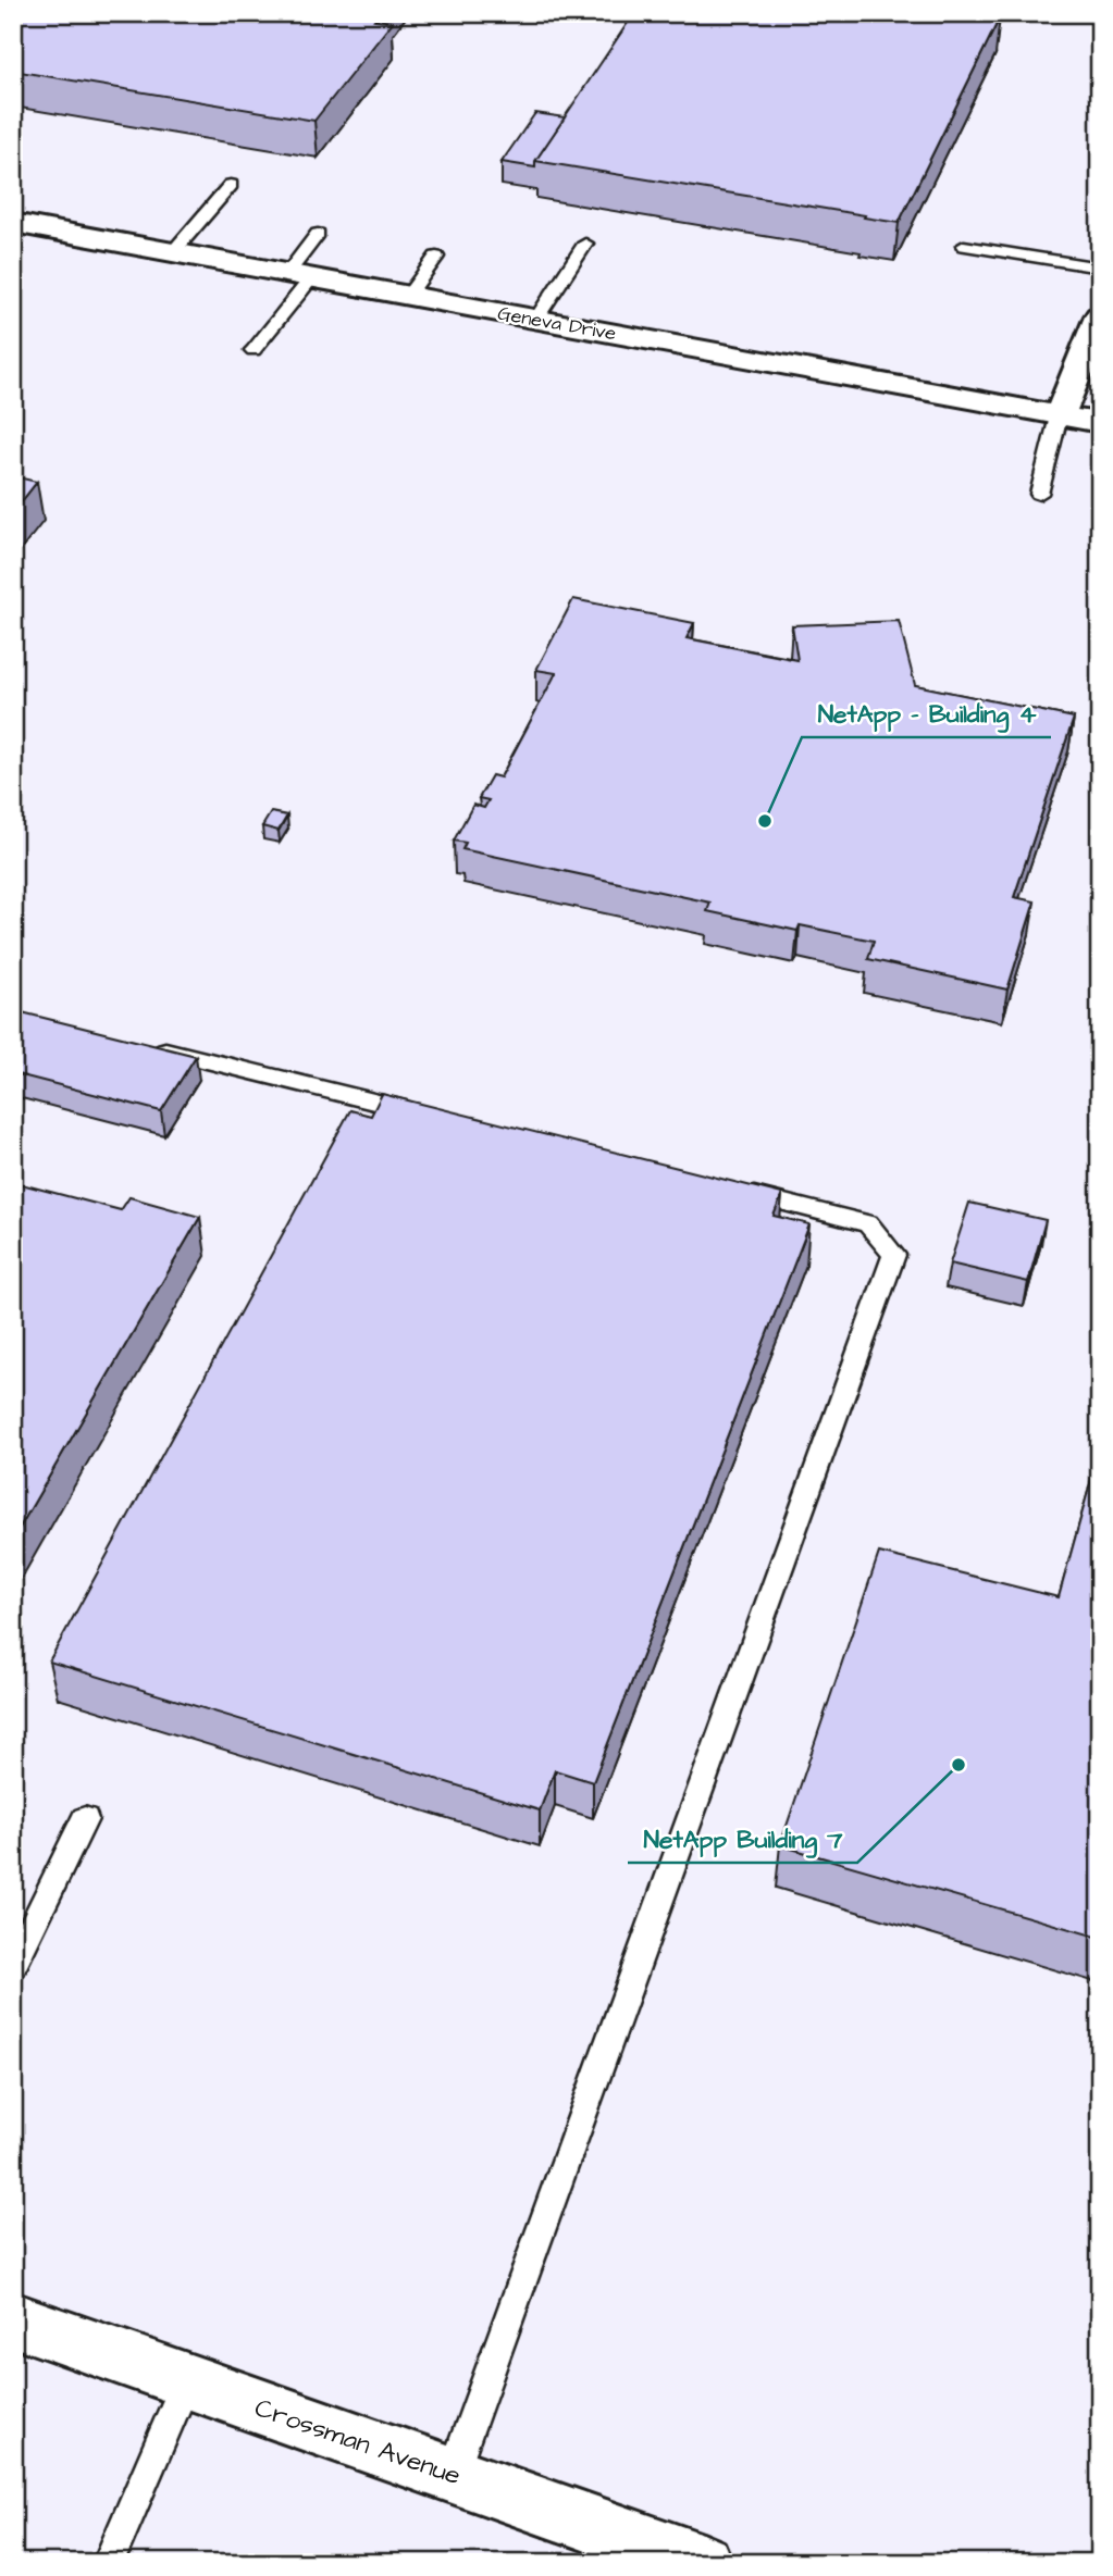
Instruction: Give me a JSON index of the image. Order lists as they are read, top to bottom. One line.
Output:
{"streets":{"street":["Geneva Drive","Crossman Avenue"]},"places":["NetApp - Building 4","NetApp Building 7"]}
